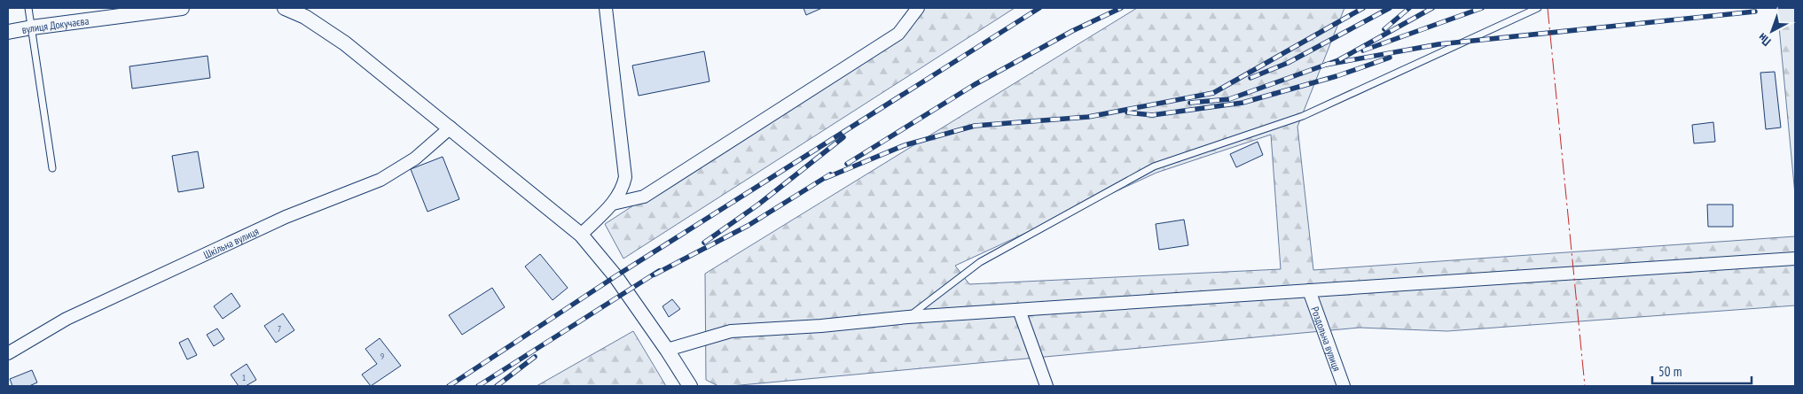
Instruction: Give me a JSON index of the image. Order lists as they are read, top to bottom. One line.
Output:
{"streets":{"street":["вулиця Докучаєва","Шкільна вулиця","Роздольна вулиця"]},"house_numbers":["7","9","1"],"scale_bar":"50 m","north":"bottom left"}
